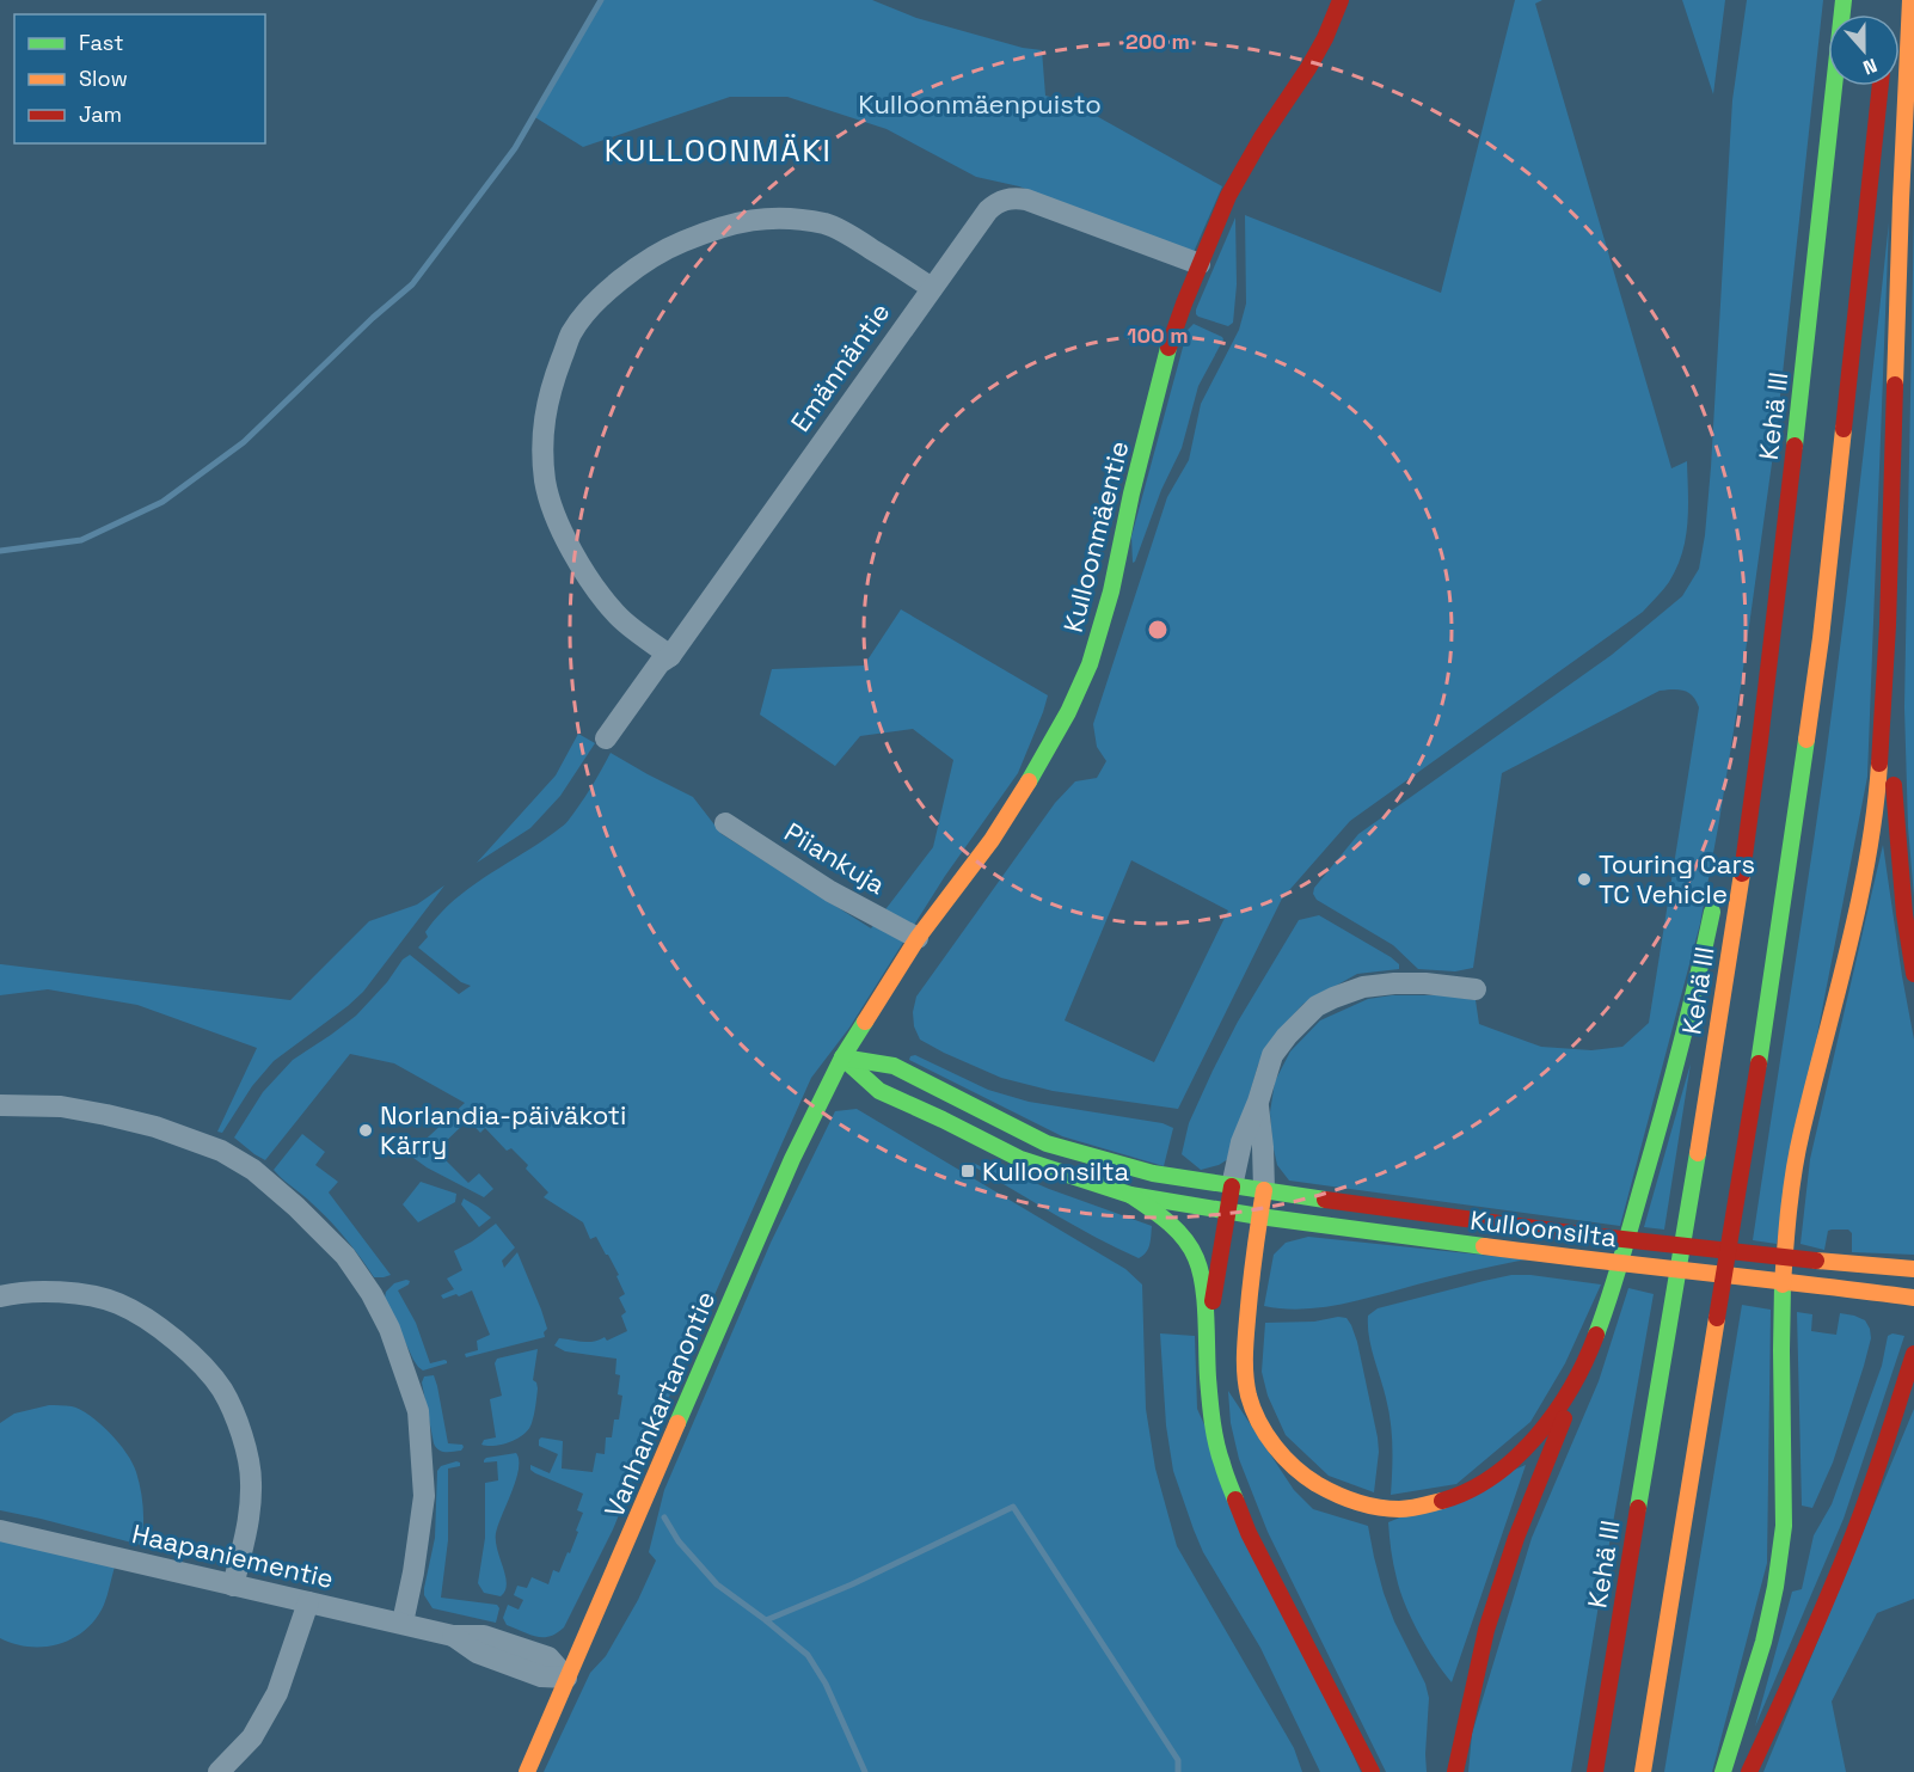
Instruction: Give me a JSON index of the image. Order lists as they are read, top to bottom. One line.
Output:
{"streets":{"main road":["Kehä III","Kulloonmäentie","Kulloonsilta","Vanhankartanontie"],"street":["Emännäntie","Piiankuja","Haapaniementie"]},"crossings":[["Emännäntie","Kulloonmäentie"],["Kulloonmäentie","Piiankuja"],["Kulloonmäentie","Kulloonsilta"],["Kulloonmäentie","Vanhankartanontie"],["Kulloonsilta","Vanhankartanontie"],["Vanhankartanontie","Haapaniementie"]],"districts":["KULLOONMÄKI"],"parks":["Kulloonmäenpuisto"],"places":{"other":["Touring Cars TC Vehicle","Norlandia-päiväkoti Kärry"],"transit":["Kulloonsilta"]},"legend":["Fast","Slow","Jam"],"north":"bottom","rings":["200 m","100 m"]}
